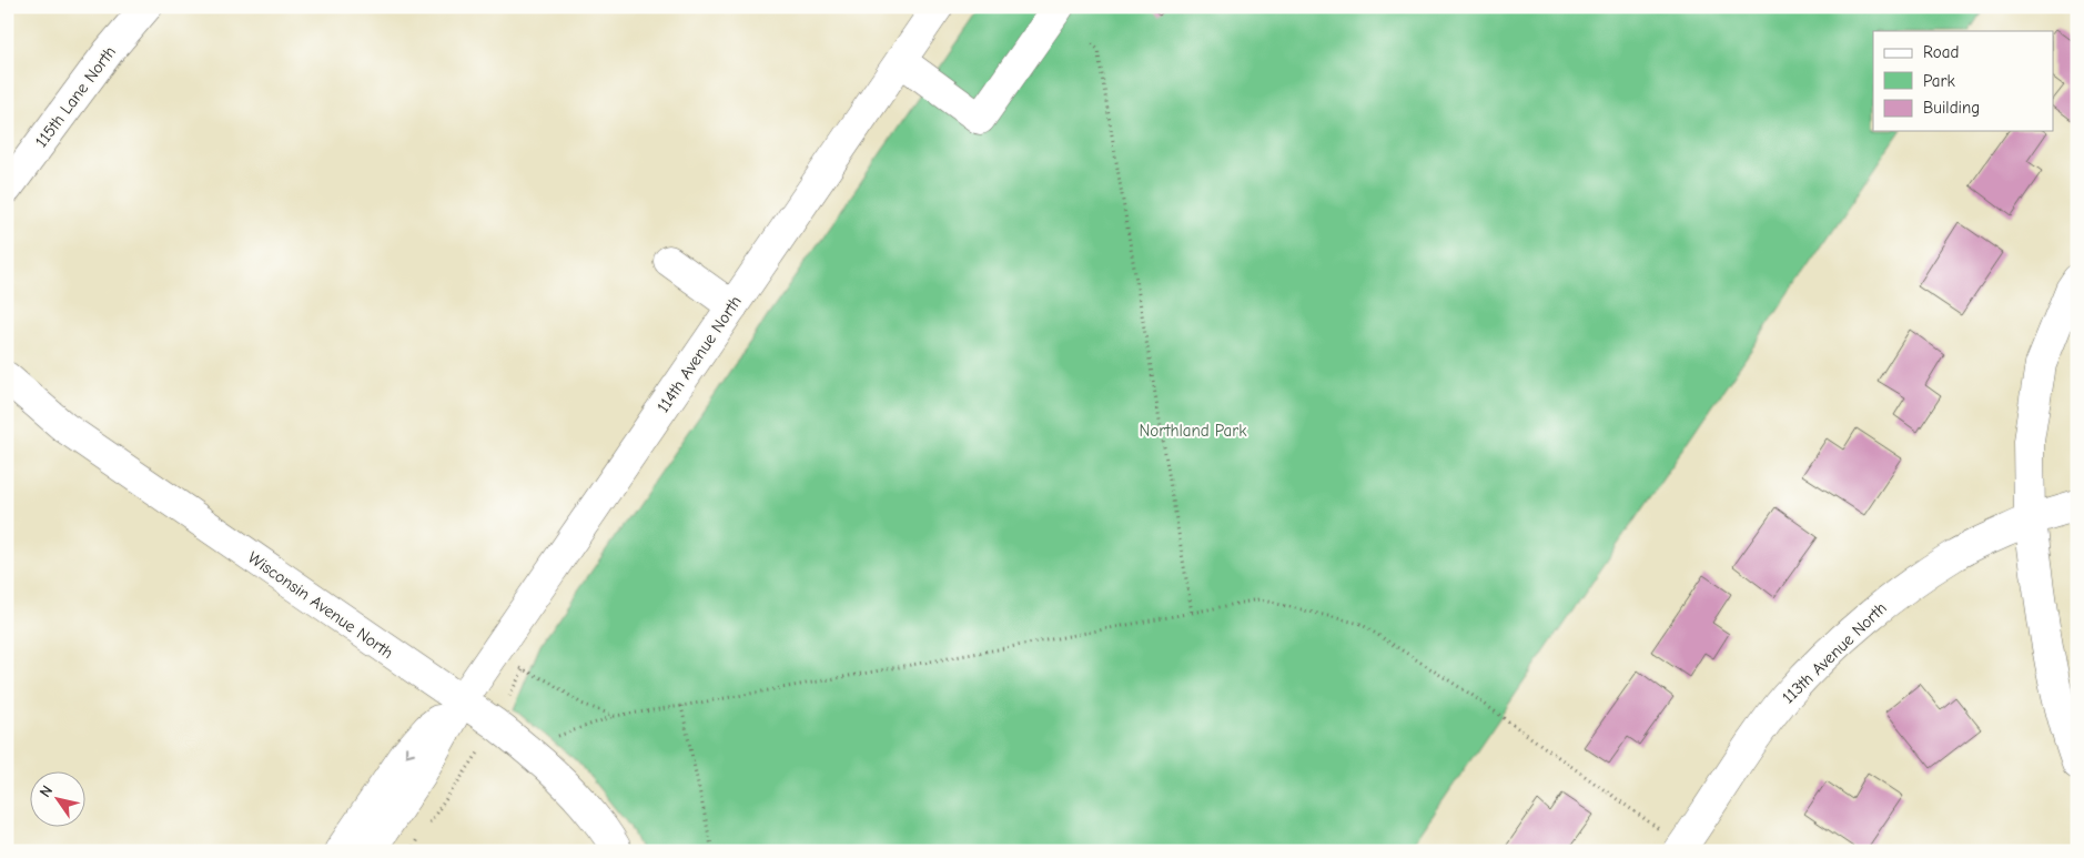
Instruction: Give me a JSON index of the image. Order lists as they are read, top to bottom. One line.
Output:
{"streets":{"street":["115th Lane North","114th Avenue North","Wisconsin Avenue North","113th Avenue North"]},"crossings":[["114th Avenue North","Wisconsin Avenue North"]],"parks":["Northland Park"],"legend":["Road","Park","Building"],"north":"top left"}
